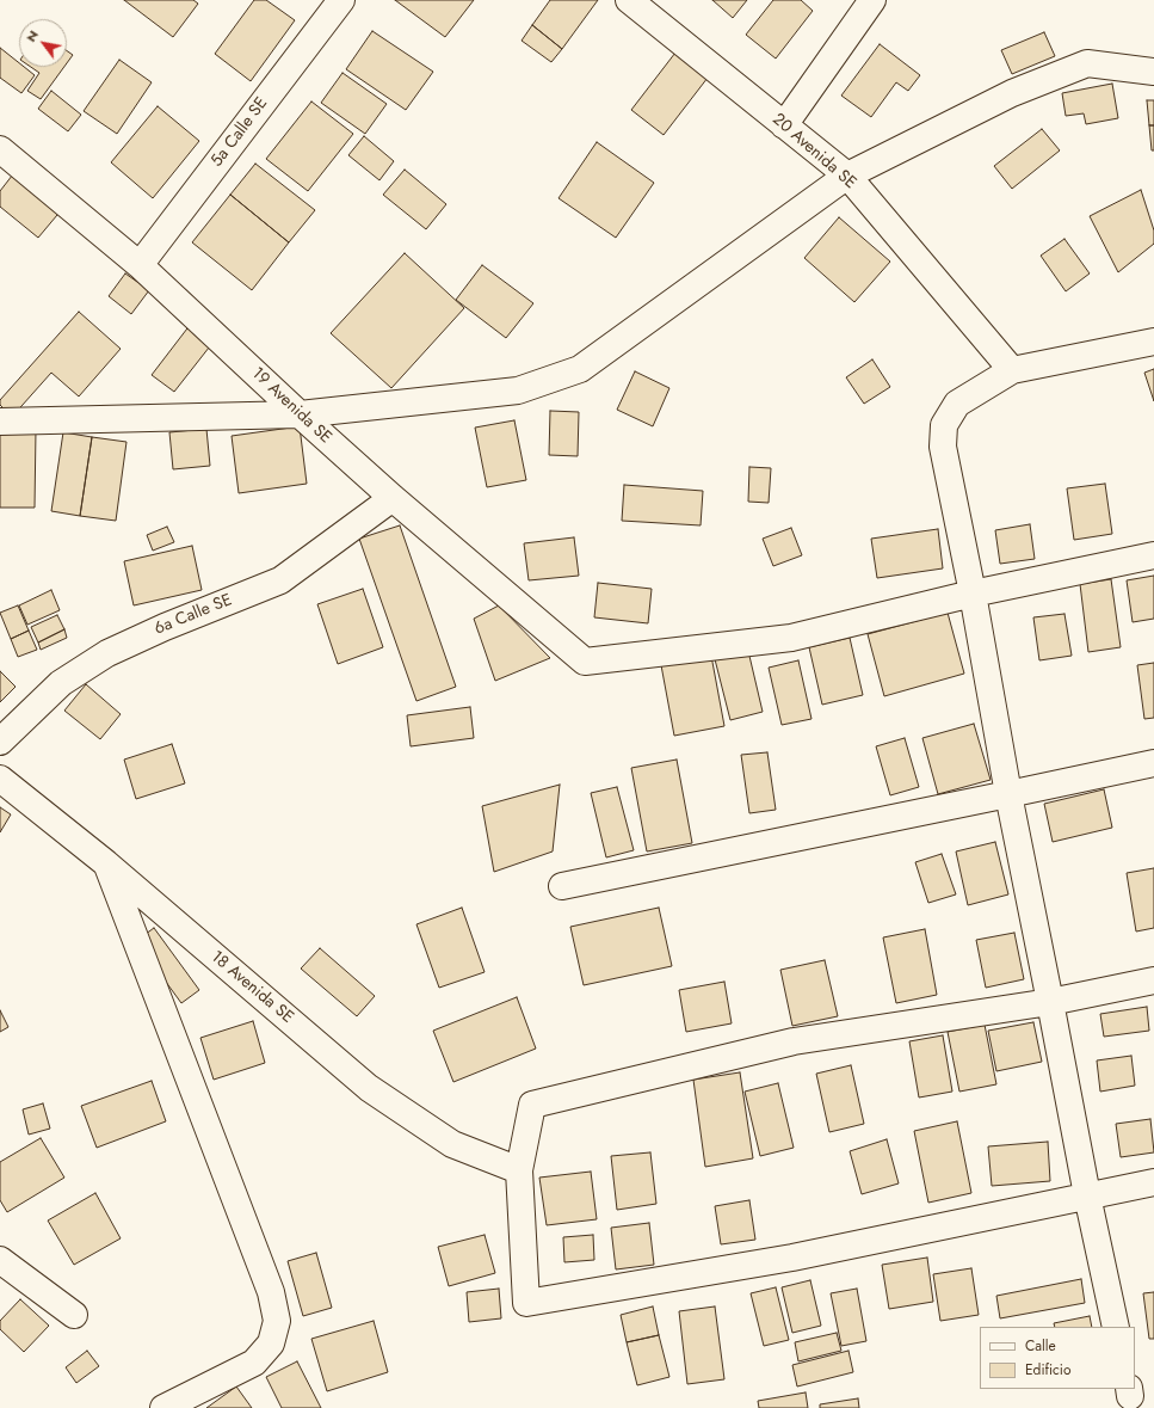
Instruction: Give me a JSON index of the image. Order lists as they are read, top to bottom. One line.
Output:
{"streets":{"street":["5a Calle SE","20 Avenida SE","19 Avenida SE","6a Calle SE","18 Avenida SE"]},"crossings":[["5a Calle SE","19 Avenida SE"],["19 Avenida SE","6a Calle SE"]],"legend":["Calle","Edificio"],"north":"top left"}
